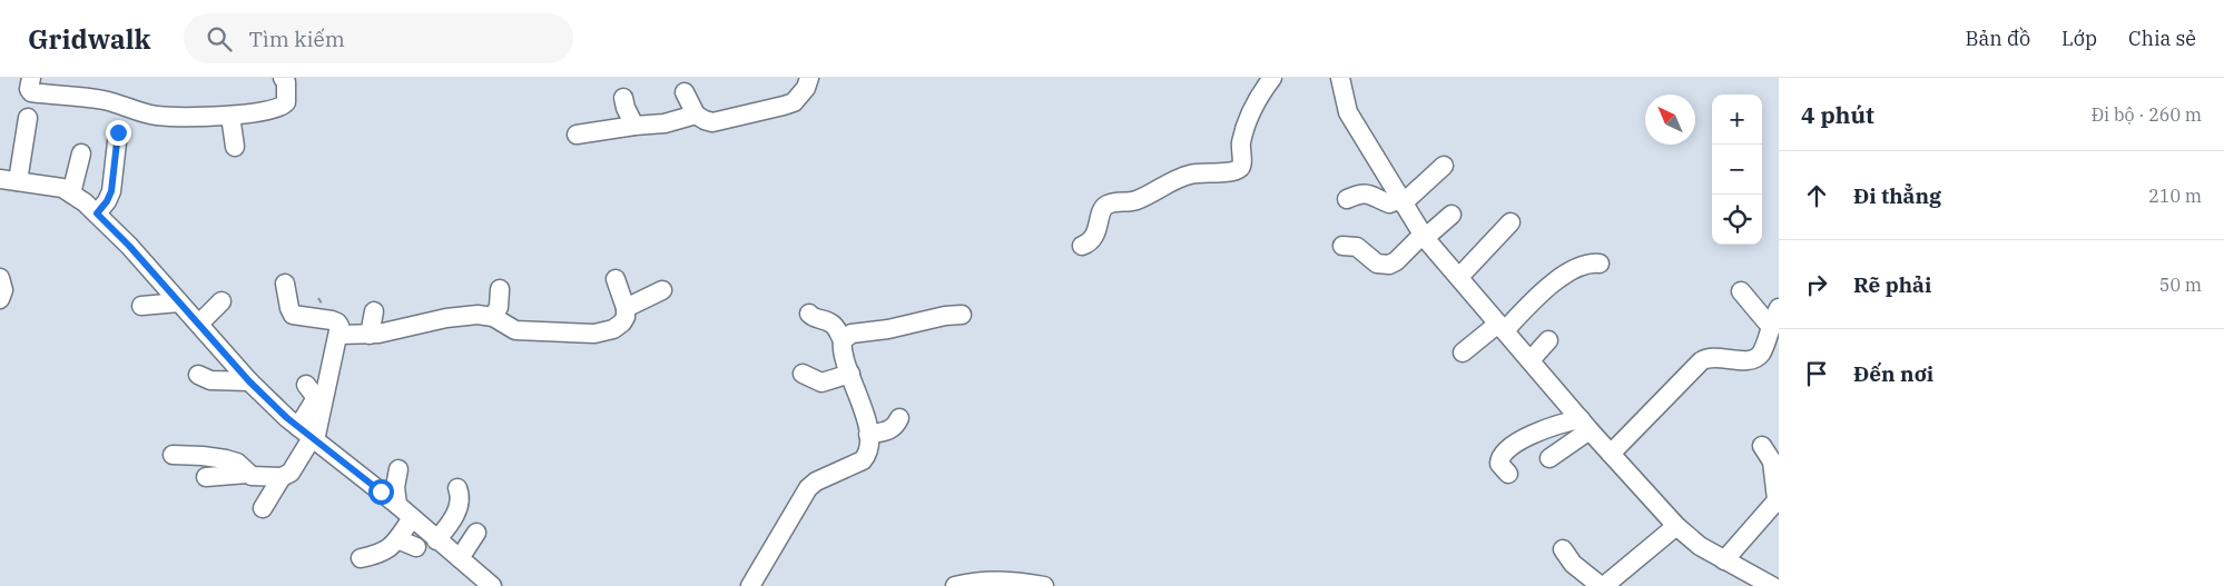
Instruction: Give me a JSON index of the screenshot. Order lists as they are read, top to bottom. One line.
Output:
{"north":"top left","page":{"header":"Gridwalk","search":"Tìm kiếm","nav":["Bản đồ","Lớp","Chia sẻ"],"heading":["4 phút","Đi bộ · 260 m"],"map_buttons":["+","−"],"list":[["Đi thẳng","210 m"],["Rẽ phải","50 m"],"Đến nơi"]}}
